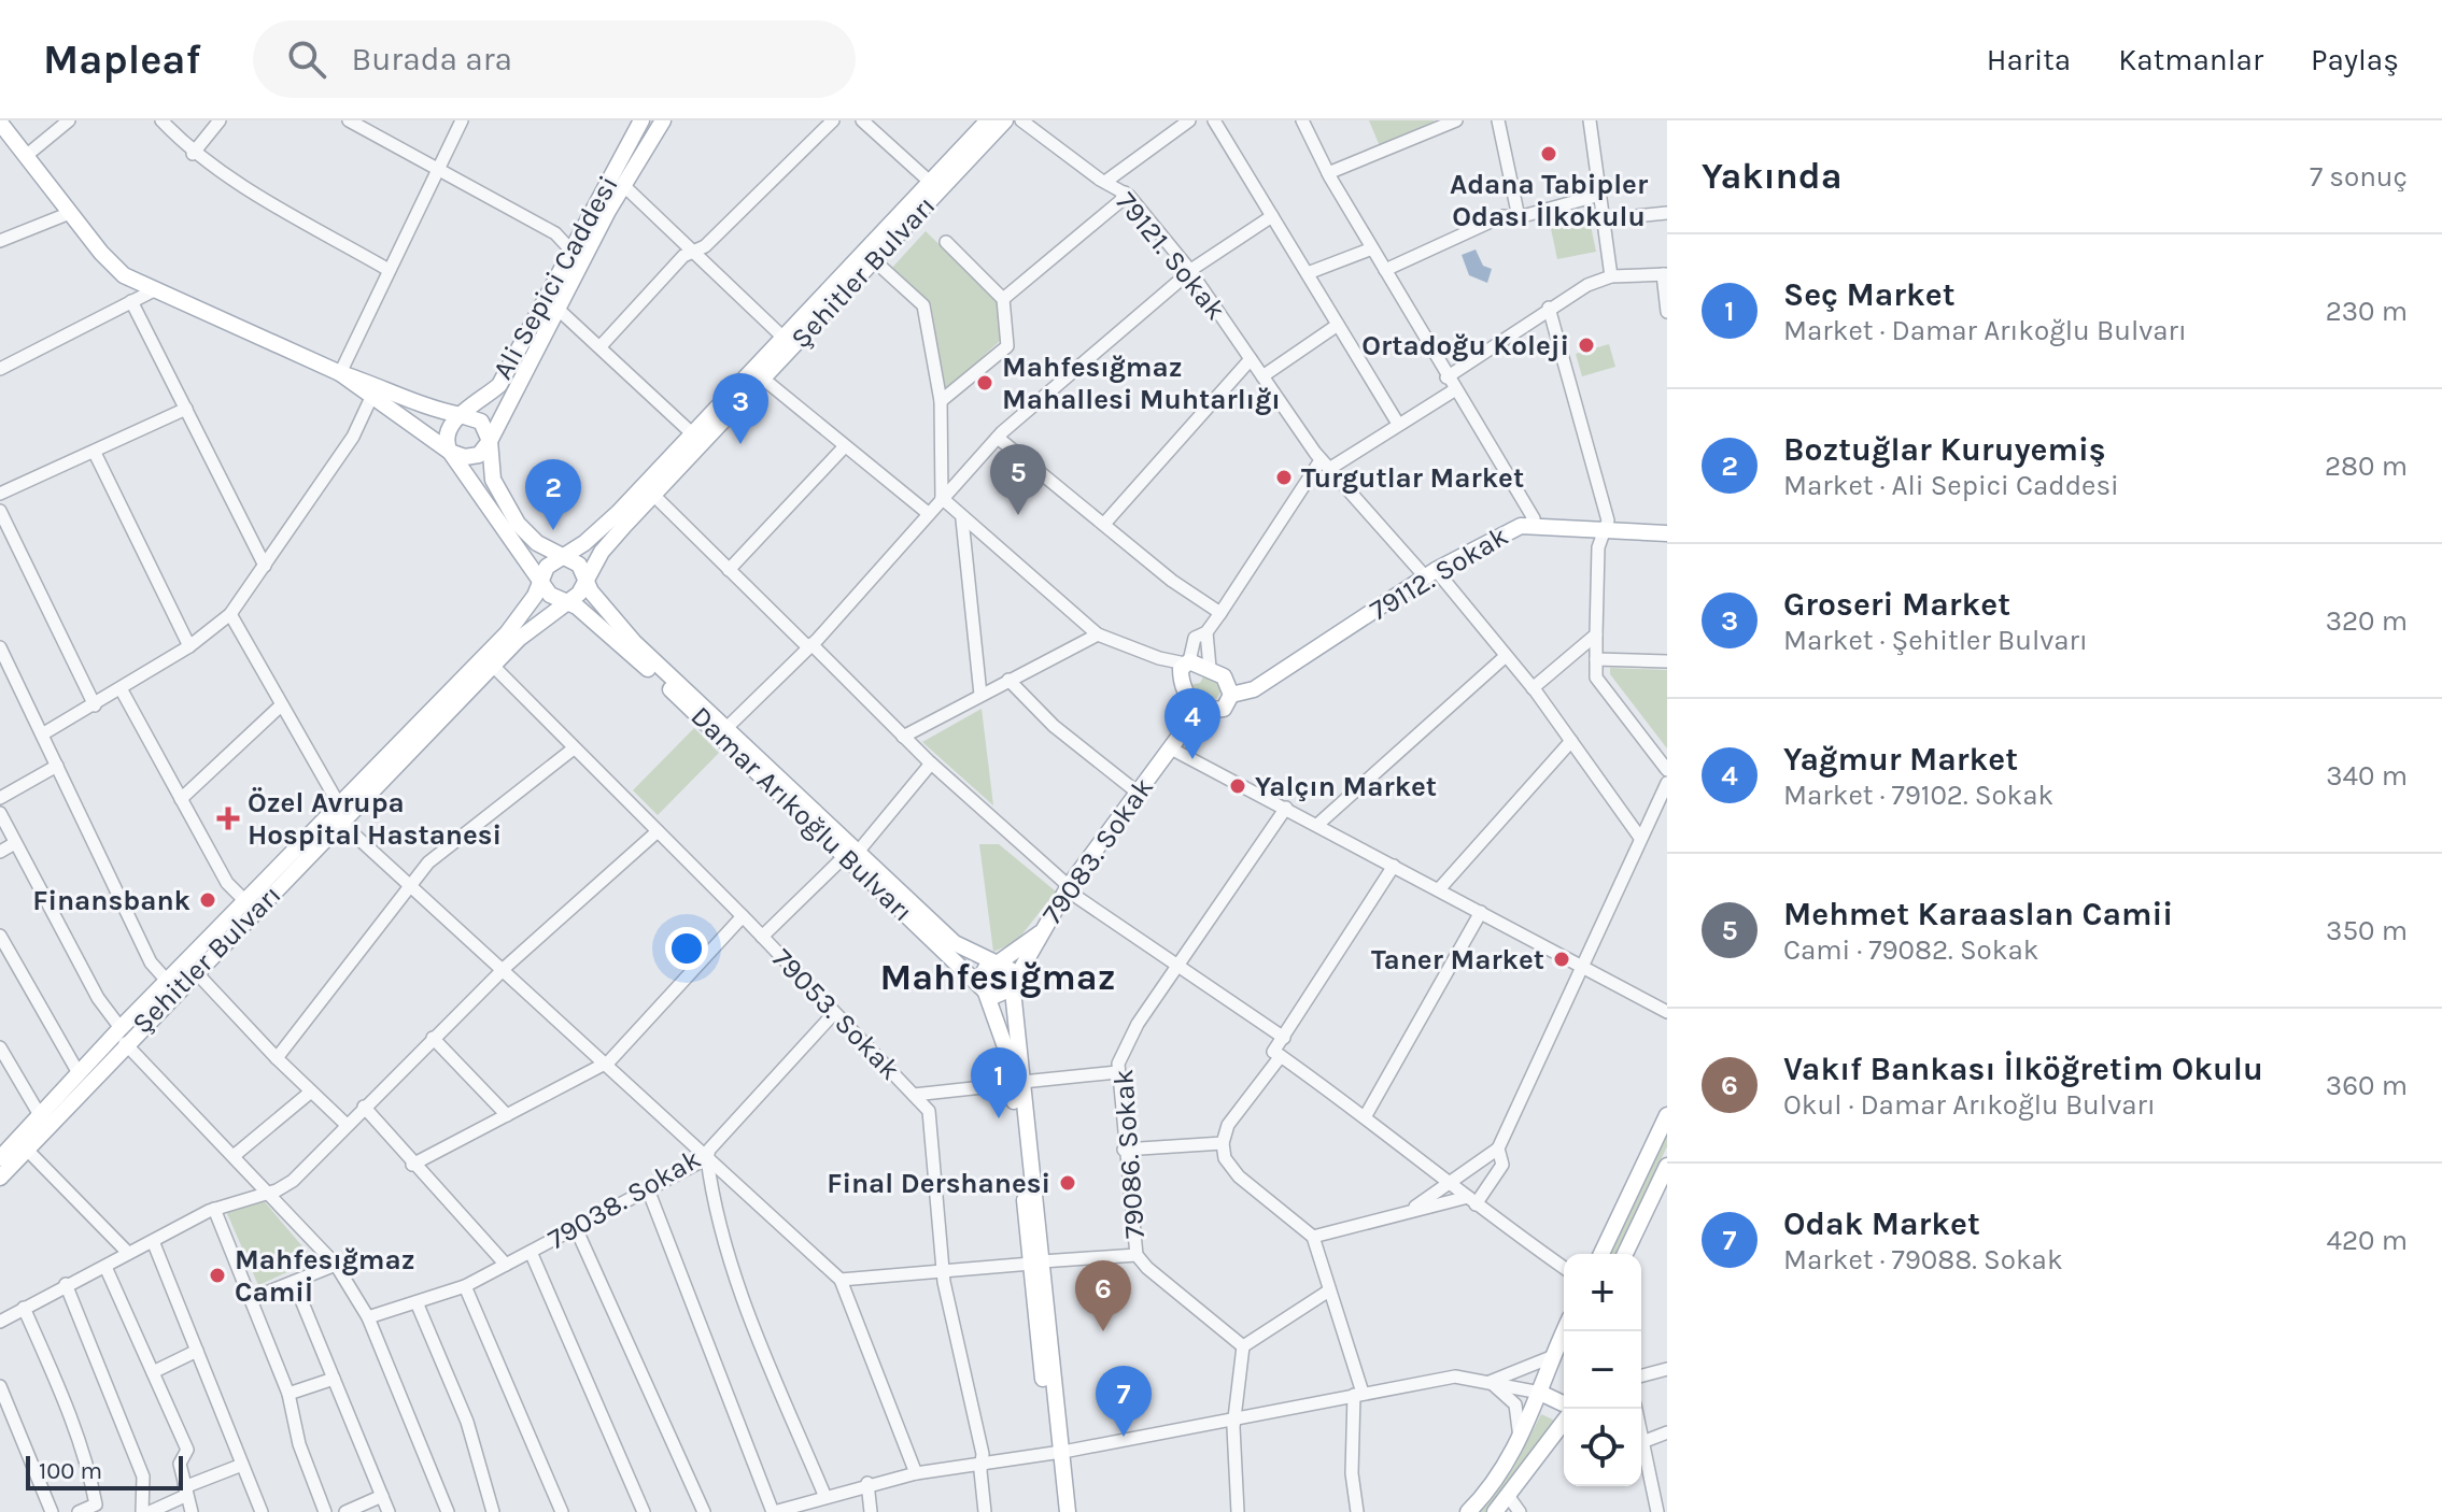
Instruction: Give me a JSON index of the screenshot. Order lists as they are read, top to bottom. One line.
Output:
{"streets":{"main road":["Şehitler Bulvarı","Ali Sepici Caddesi","79112. Sokak","Damar Arıkoğlu Bulvarı","79083. Sokak"],"street":["79121. Sokak","79053. Sokak","79086. Sokak","79038. Sokak"]},"crossings":[["79121. Sokak","79112. Sokak"],["Şehitler Bulvarı","Damar Arıkoğlu Bulvarı"],["Şehitler Bulvarı","79053. Sokak"],["Damar Arıkoğlu Bulvarı","79083. Sokak"],["79053. Sokak","79038. Sokak"]],"districts":["Mahfesığmaz"],"places":{"other":["Adana Tabipler Odası İlkokulu","Ortadoğu Koleji","Mahfesığmaz Mahallesi Muhtarlığı","Turgutlar Market","Yalçın Market","Finansbank","Taner Market","Final Dershanesi","Mahfesığmaz Camiİ"],"health":["Özel Avrupa Hospital Hastanesi"]},"scale_bar":"100 m","page":{"header":"Mapleaf","search":"Burada ara","nav":["Harita","Katmanlar","Paylaş"],"heading":["Yakında","7 sonuç"],"list":[{"mark":"1","name":"Seç Market","note":"Market · Damar Arıkoğlu Bulvarı","value":"230 m"},{"mark":"2","name":"Boztuğlar Kuruyemiş","note":"Market · Ali Sepici Caddesi","value":"280 m"},{"mark":"3","name":"Groseri Market","note":"Market · Şehitler Bulvarı","value":"320 m"},{"mark":"4","name":"Yağmur Market","note":"Market · 79102. Sokak","value":"340 m"},{"mark":"5","name":"Mehmet Karaaslan Camii","note":"Cami · 79082. Sokak","value":"350 m"},{"mark":"6","name":"Vakıf Bankası İlköğretim Okulu","note":"Okul · Damar Arıkoğlu Bulvarı","value":"360 m"},{"mark":"7","name":"Odak Market","note":"Market · 79088. Sokak","value":"420 m"}],"pins":["3","5","2","4","1","6","7"],"map_buttons":["+","−"],"scale":"100 m"}}
